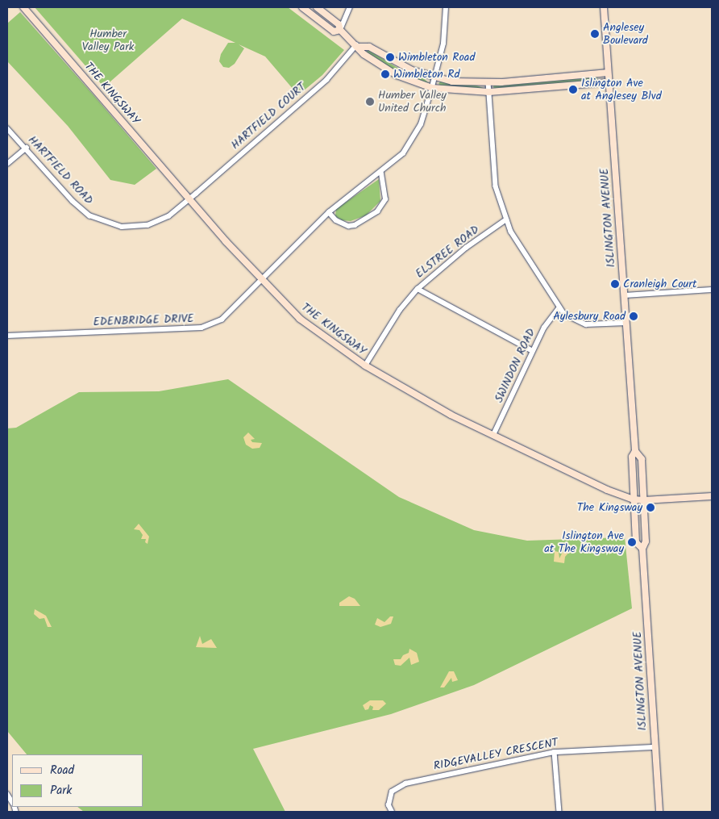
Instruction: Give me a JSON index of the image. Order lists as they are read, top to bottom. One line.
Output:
{"streets":{"street":["THE KINGSWAY","HARTFIELD COURT","HARTFIELD ROAD","ISLINGTON AVENUE","ELSTREE ROAD","EDENBRIDGE DRIVE","SWINDON ROAD","RIDGEVALLEY CRESCENT"]},"crossings":[["THE KINGSWAY","HARTFIELD COURT"],["THE KINGSWAY","HARTFIELD ROAD"],["THE KINGSWAY","ISLINGTON AVENUE"],["THE KINGSWAY","ELSTREE ROAD"],["THE KINGSWAY","EDENBRIDGE DRIVE"],["THE KINGSWAY","SWINDON ROAD"],["HARTFIELD COURT","HARTFIELD ROAD"],["ISLINGTON AVENUE","RIDGEVALLEY CRESCENT"]],"parks":["Humber Valley Park"],"places":["Anglesey Boulevard","Wimbleton Road","Wimbleton Rd","Islington Ave at Anglesey Blvd","Humber Valley United Church","Cranleigh Court","Aylesbury Road","The Kingsway","Islington Ave at The Kingsway"],"legend":["Road","Park"]}
